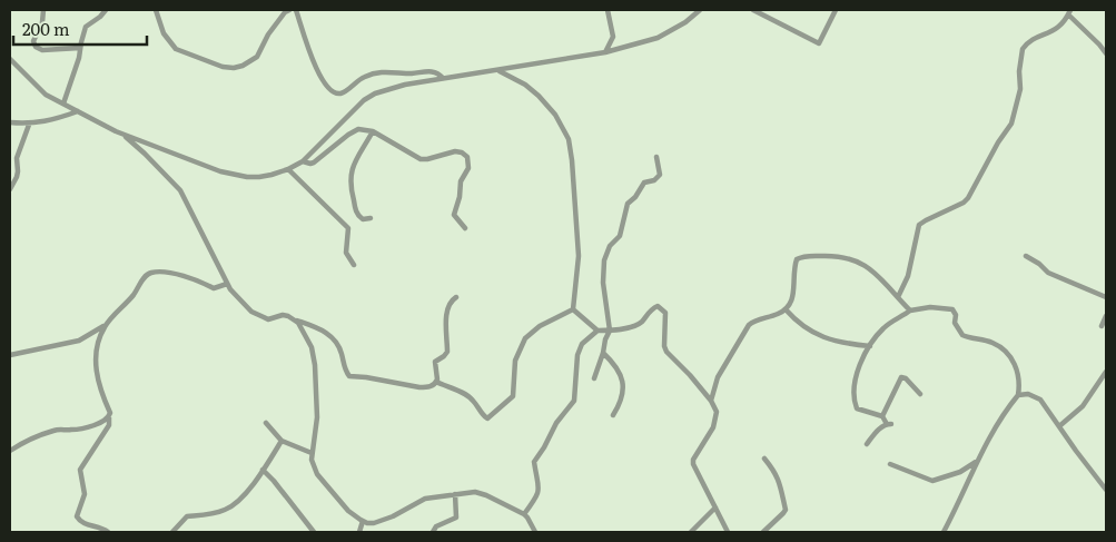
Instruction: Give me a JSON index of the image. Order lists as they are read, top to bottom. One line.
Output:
{"scale_bar":"200 m"}
